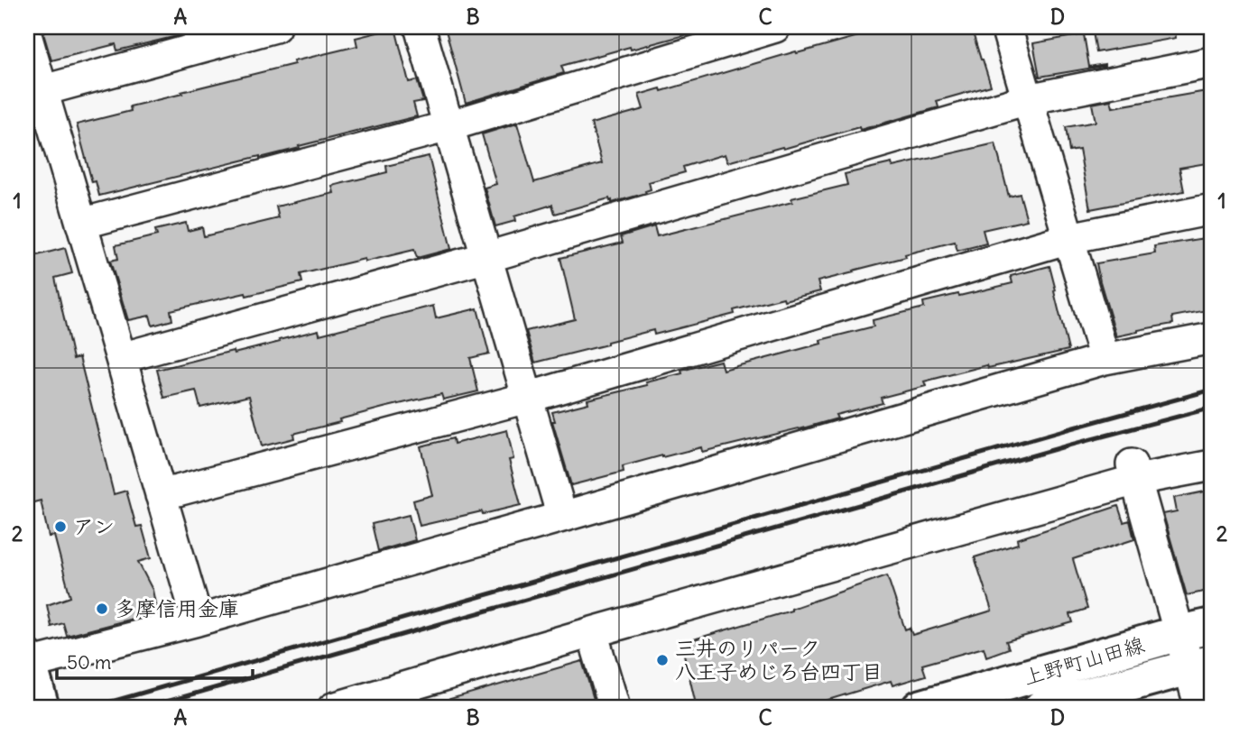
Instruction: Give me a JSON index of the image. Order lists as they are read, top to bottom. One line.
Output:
{"streets":{"street":["上野町山田線"]},"places":["アン","多摩信用金庫","三井のリパーク 八王子めじろ台四丁目"],"scale_bar":"50 m","grid":{"columns":["A","B","C","D"],"rows":["1","2"]}}
